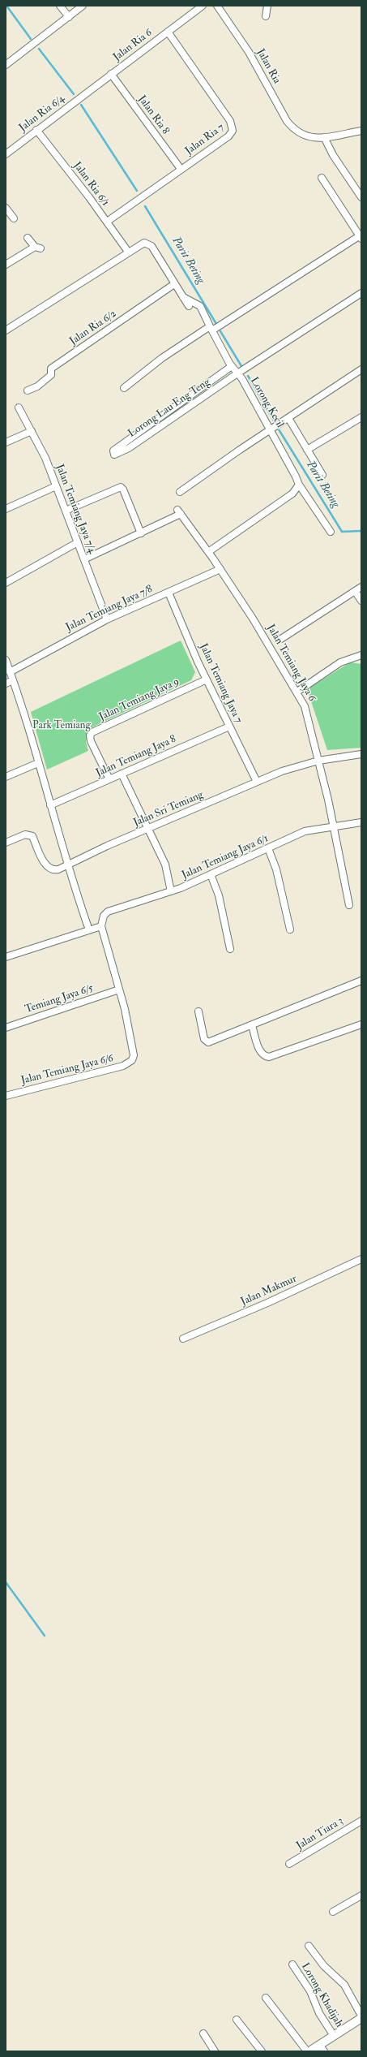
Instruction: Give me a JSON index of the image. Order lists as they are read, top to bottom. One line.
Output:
{"streets":{"street":["Jalan Ria 6","Jalan Ria","Jalan Ria 6/4","Jalan Ria 8","Jalan Ria 7","Jalan Ria 6/1","Jalan Ria 6/2","Lorong Kecil","Lorong Lau Eng Teng","Jalan Temiang Jaya 7/4","Jalan Temiang Jaya 7/8","Jalan Temiang Jaya 6","Jalan Temiang Jaya 7","Jalan Temiang Jaya 9","Jalan Temiang Jaya 8","Jalan Sri Temiang","Jalan Temiang Jaya 6/1","Temiang Jaya 6/5","Jalan Temiang Jaya 6/6","Jalan Makmur","Jalan Tiara 3","Lorong Khadijah"]},"crossings":[["Jalan Ria 6","Jalan Ria 6/4"],["Jalan Ria 6","Jalan Ria 8"],["Jalan Ria 6","Jalan Ria 7"],["Jalan Ria 6/4","Jalan Ria 6/1"],["Jalan Ria 8","Jalan Ria 7"],["Jalan Ria 7","Jalan Ria 6/1"],["Lorong Kecil","Lorong Lau Eng Teng"],["Jalan Temiang Jaya 7/4","Jalan Temiang Jaya 7/8"],["Jalan Temiang Jaya 7/8","Jalan Temiang Jaya 6"],["Jalan Temiang Jaya 7/8","Jalan Temiang Jaya 7"],["Jalan Temiang Jaya 6","Jalan Sri Temiang"],["Jalan Temiang Jaya 6","Jalan Temiang Jaya 6/1"],["Jalan Temiang Jaya 7","Jalan Temiang Jaya 9"],["Jalan Temiang Jaya 7","Jalan Temiang Jaya 8"],["Jalan Temiang Jaya 7","Jalan Sri Temiang"],["Jalan Temiang Jaya 9","Jalan Temiang Jaya 8"],["Temiang Jaya 6/5","Jalan Temiang Jaya 6/6"]],"water":["Parit Beting"],"parks":["Park Temiang"]}
